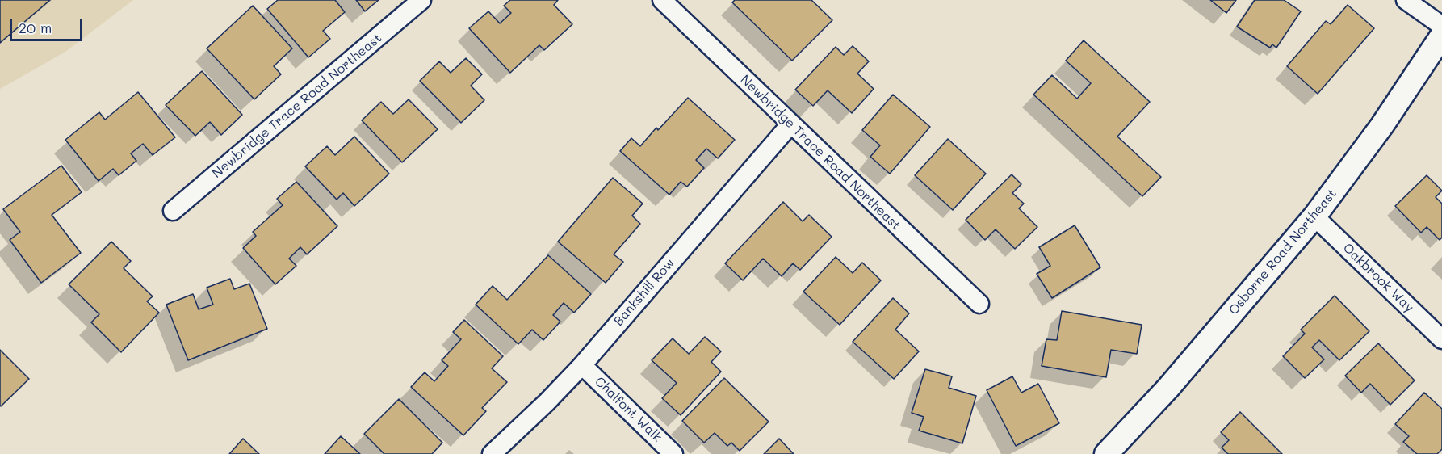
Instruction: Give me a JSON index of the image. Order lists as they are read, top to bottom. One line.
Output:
{"streets":{"street":["Newbridge Trace Road Northeast","Osborne Road Northeast","Oakbrook Way","Bankshill Row","Chalfont Walk"]},"crossings":[["Newbridge Trace Road Northeast","Bankshill Row"],["Osborne Road Northeast","Oakbrook Way"],["Bankshill Row","Chalfont Walk"]],"scale_bar":"20 m"}
